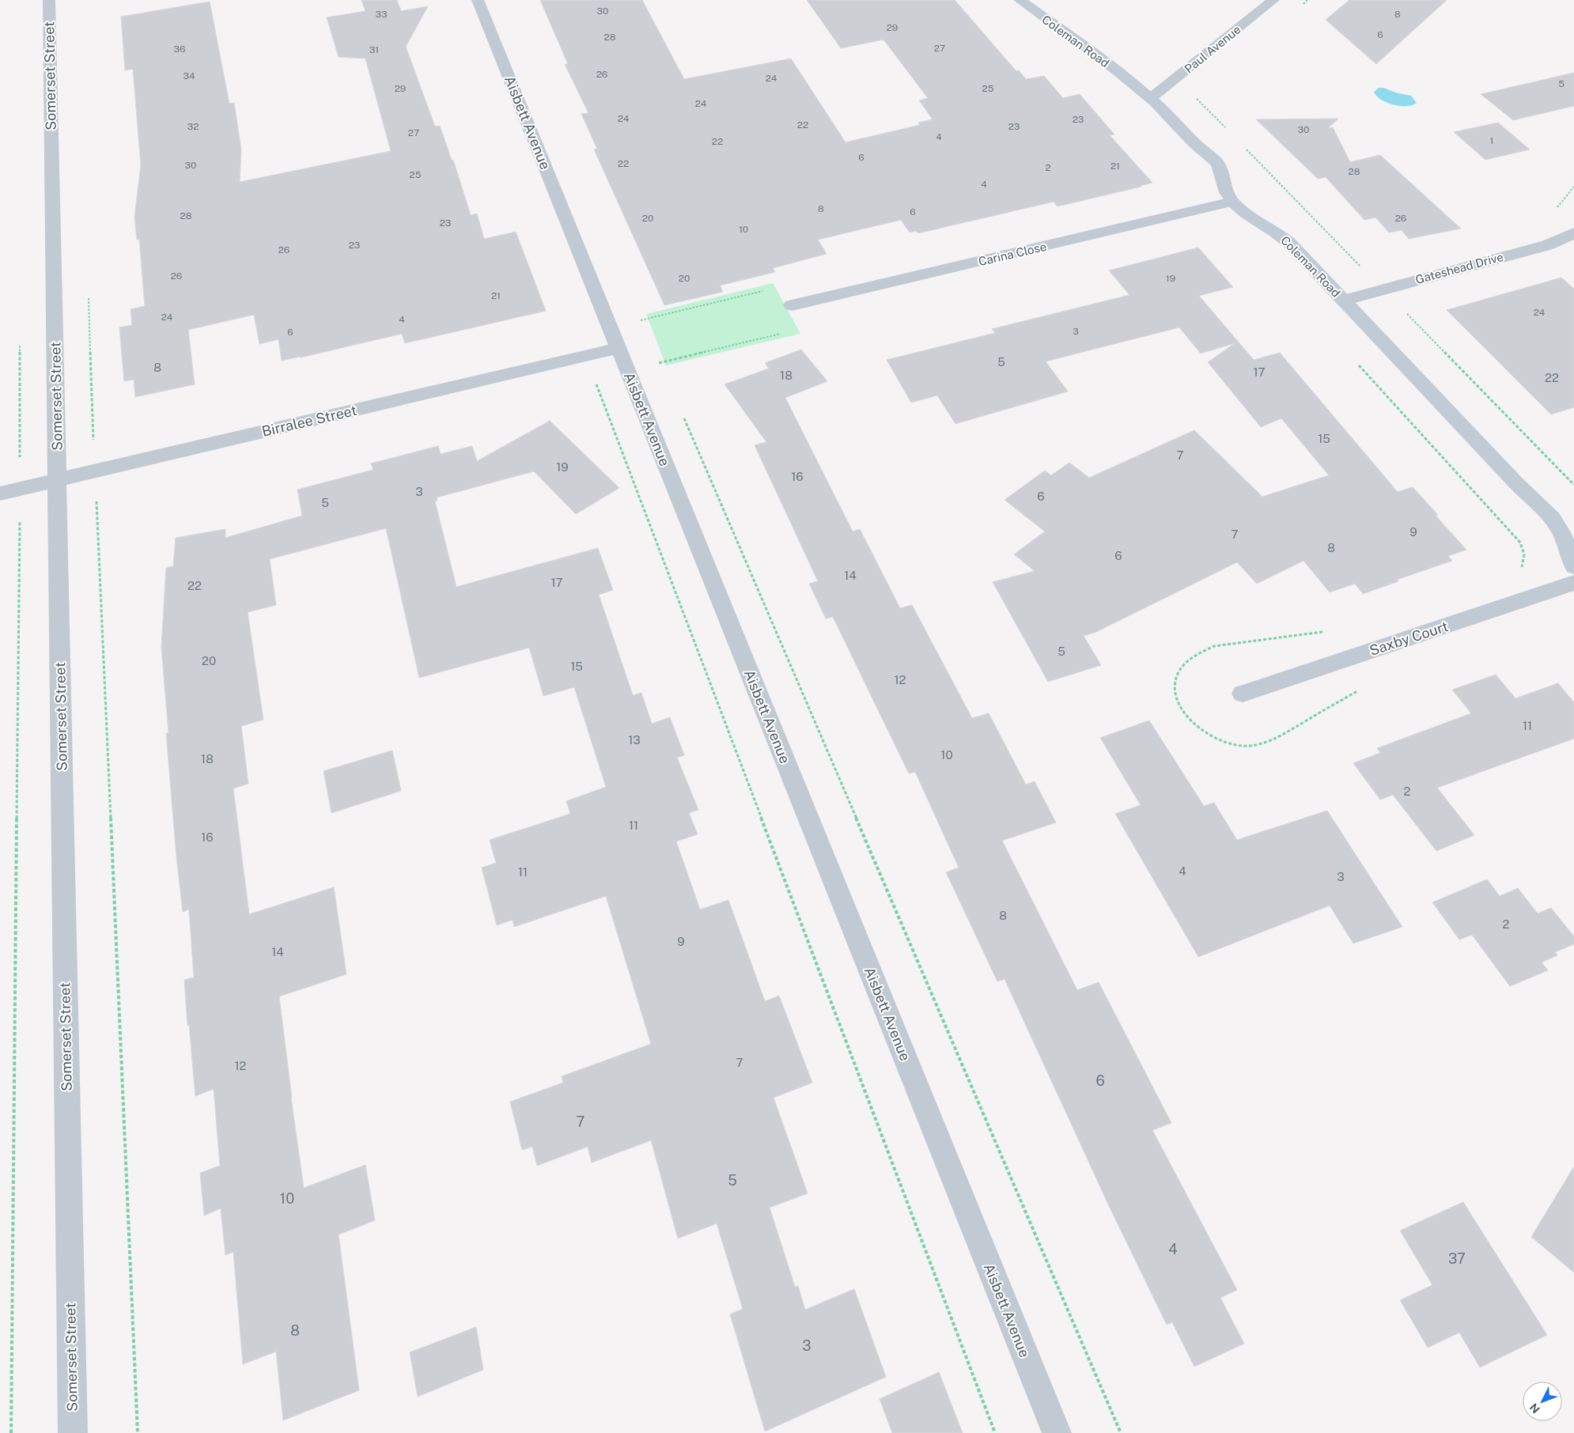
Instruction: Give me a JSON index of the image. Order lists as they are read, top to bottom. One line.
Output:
{"streets":{"street":["Coleman Road","Paul Avenue","Somerset Street","Aisbett Avenue","Carina Close","Gateshead Drive","Birralee Street","Saxby Court"]},"crossings":[["Coleman Road","Paul Avenue"],["Coleman Road","Carina Close"],["Coleman Road","Gateshead Drive"],["Somerset Street","Birralee Street"],["Aisbett Avenue","Birralee Street"]],"house_numbers":["30","33","8","29","6","28","27","36","31","26","34","24","5","29","25","24","24","23","22","32","23","30","27","4","1","22","6","22","30","21","2","28","25","4","8","6","28","20","26","23","10","23","26","26","20","19","21","24","24","4","3","6","5","8","17","18","22","15","7","19","16","3","6","5","9","7","8","6","14","17","22","5","20","15","12","11","13","10","18","2","11","16","4","11","3","8","2","9","14","7","12","6","7","5","10","4","37","8","3"],"north":"bottom left"}
